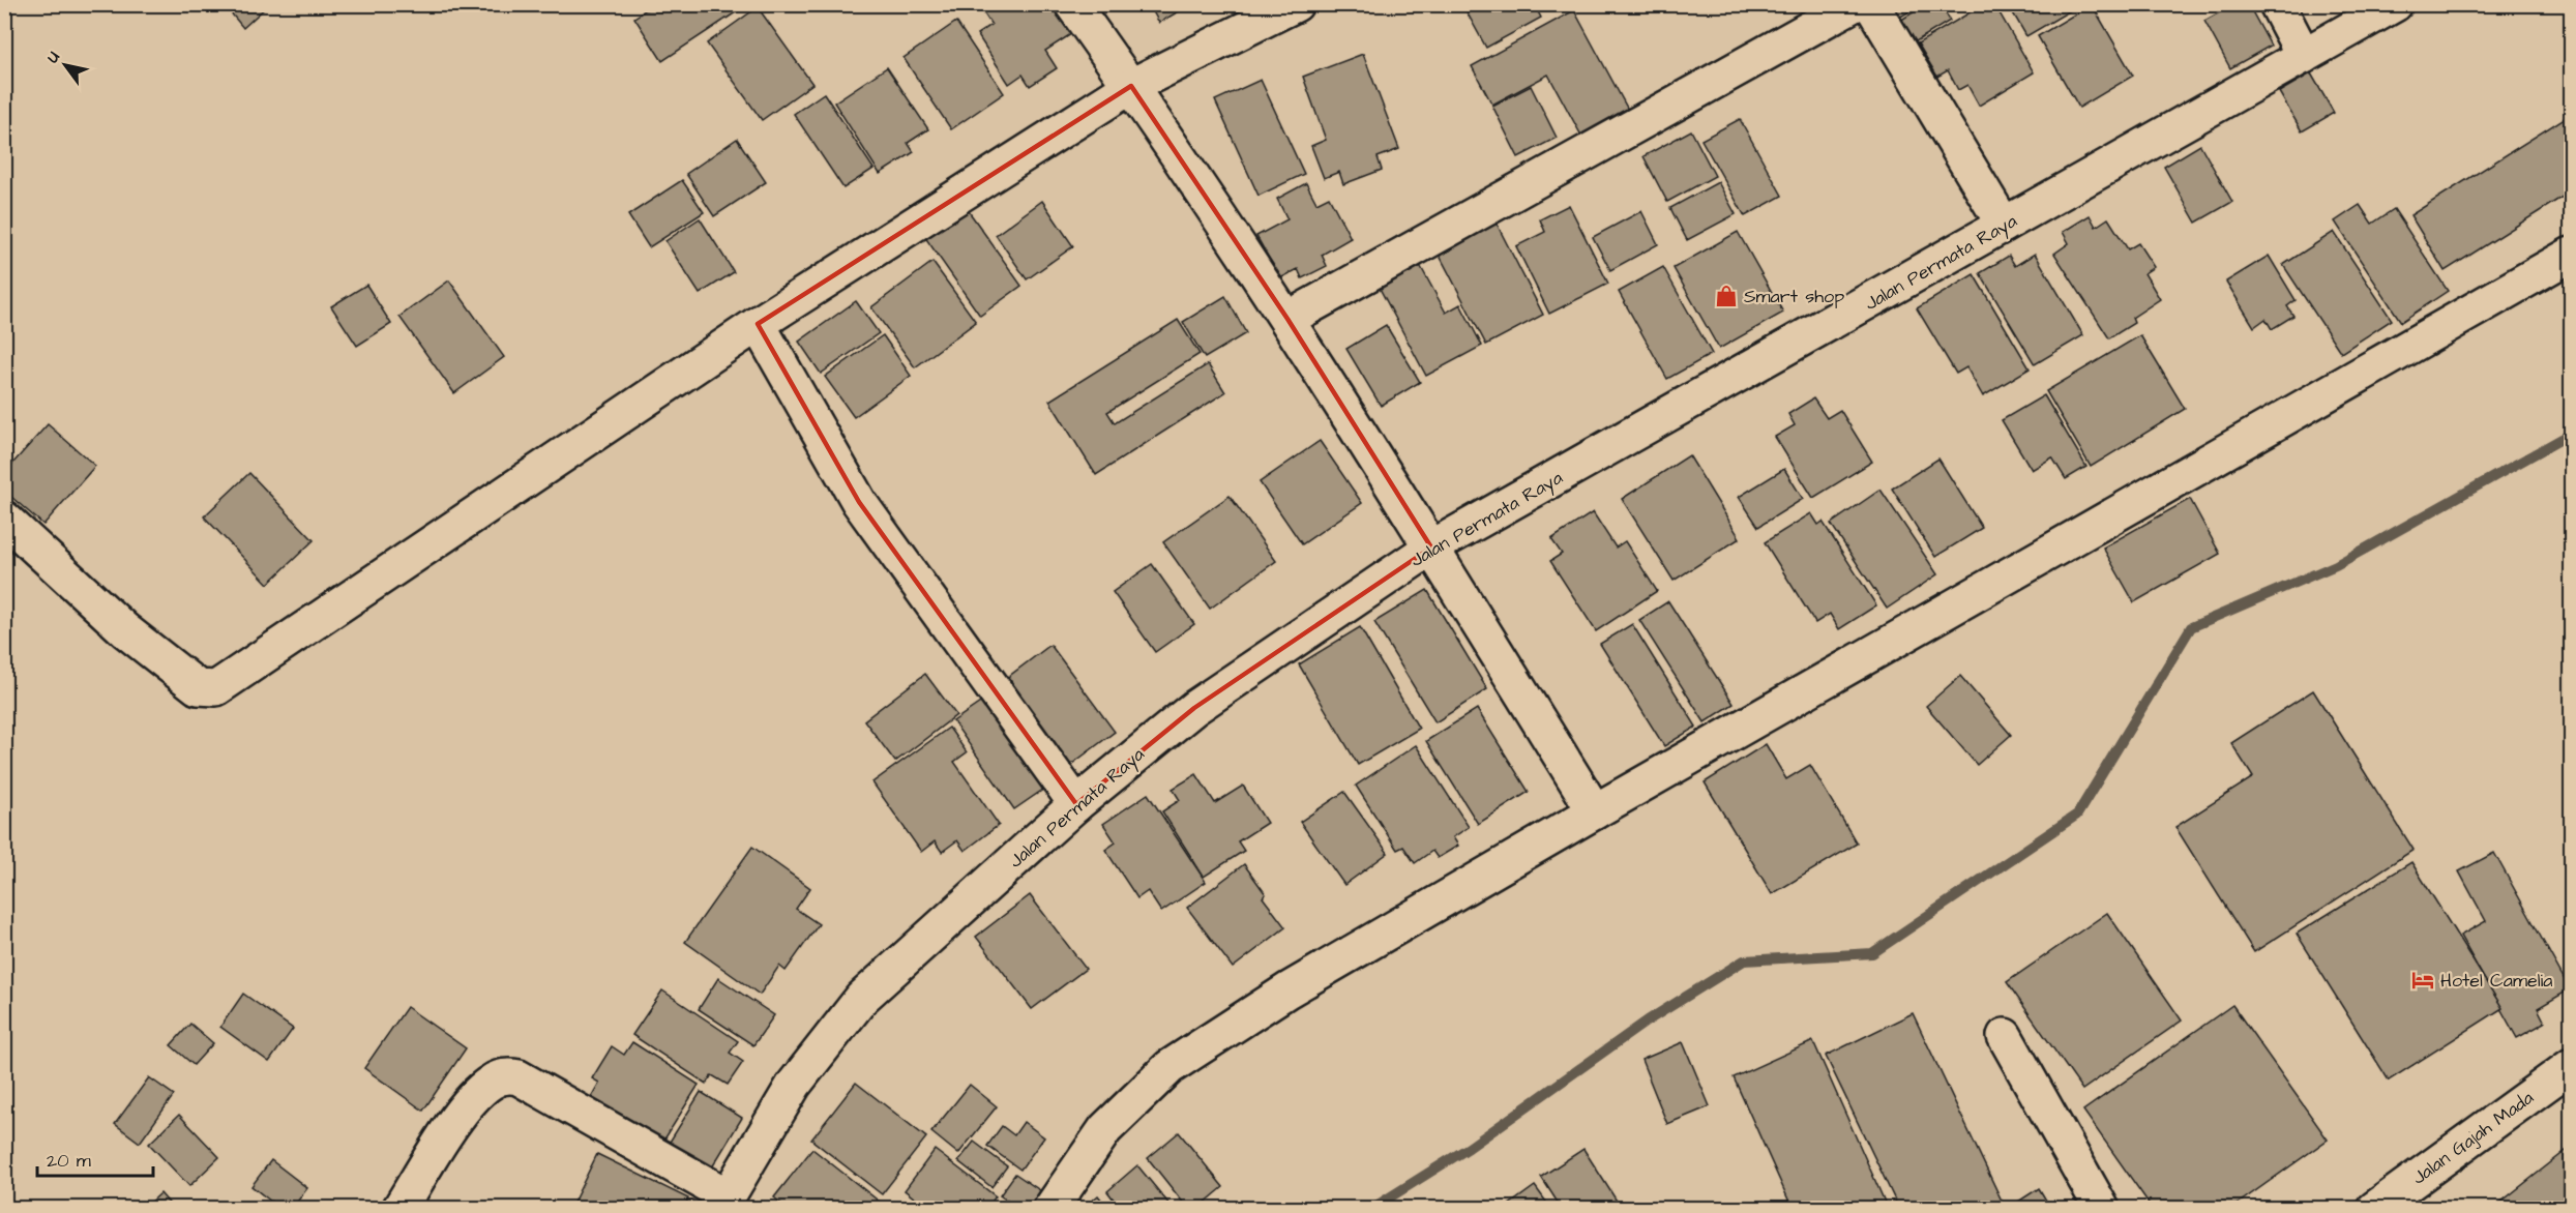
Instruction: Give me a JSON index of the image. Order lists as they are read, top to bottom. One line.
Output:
{"streets":{"street":["Jalan Permata Raya","Jalan Gajah Mada"]},"places":{"shop":["Smart shop"],"hotel":["Hotel Camelia"]},"scale_bar":"20 m","north":"top left"}
